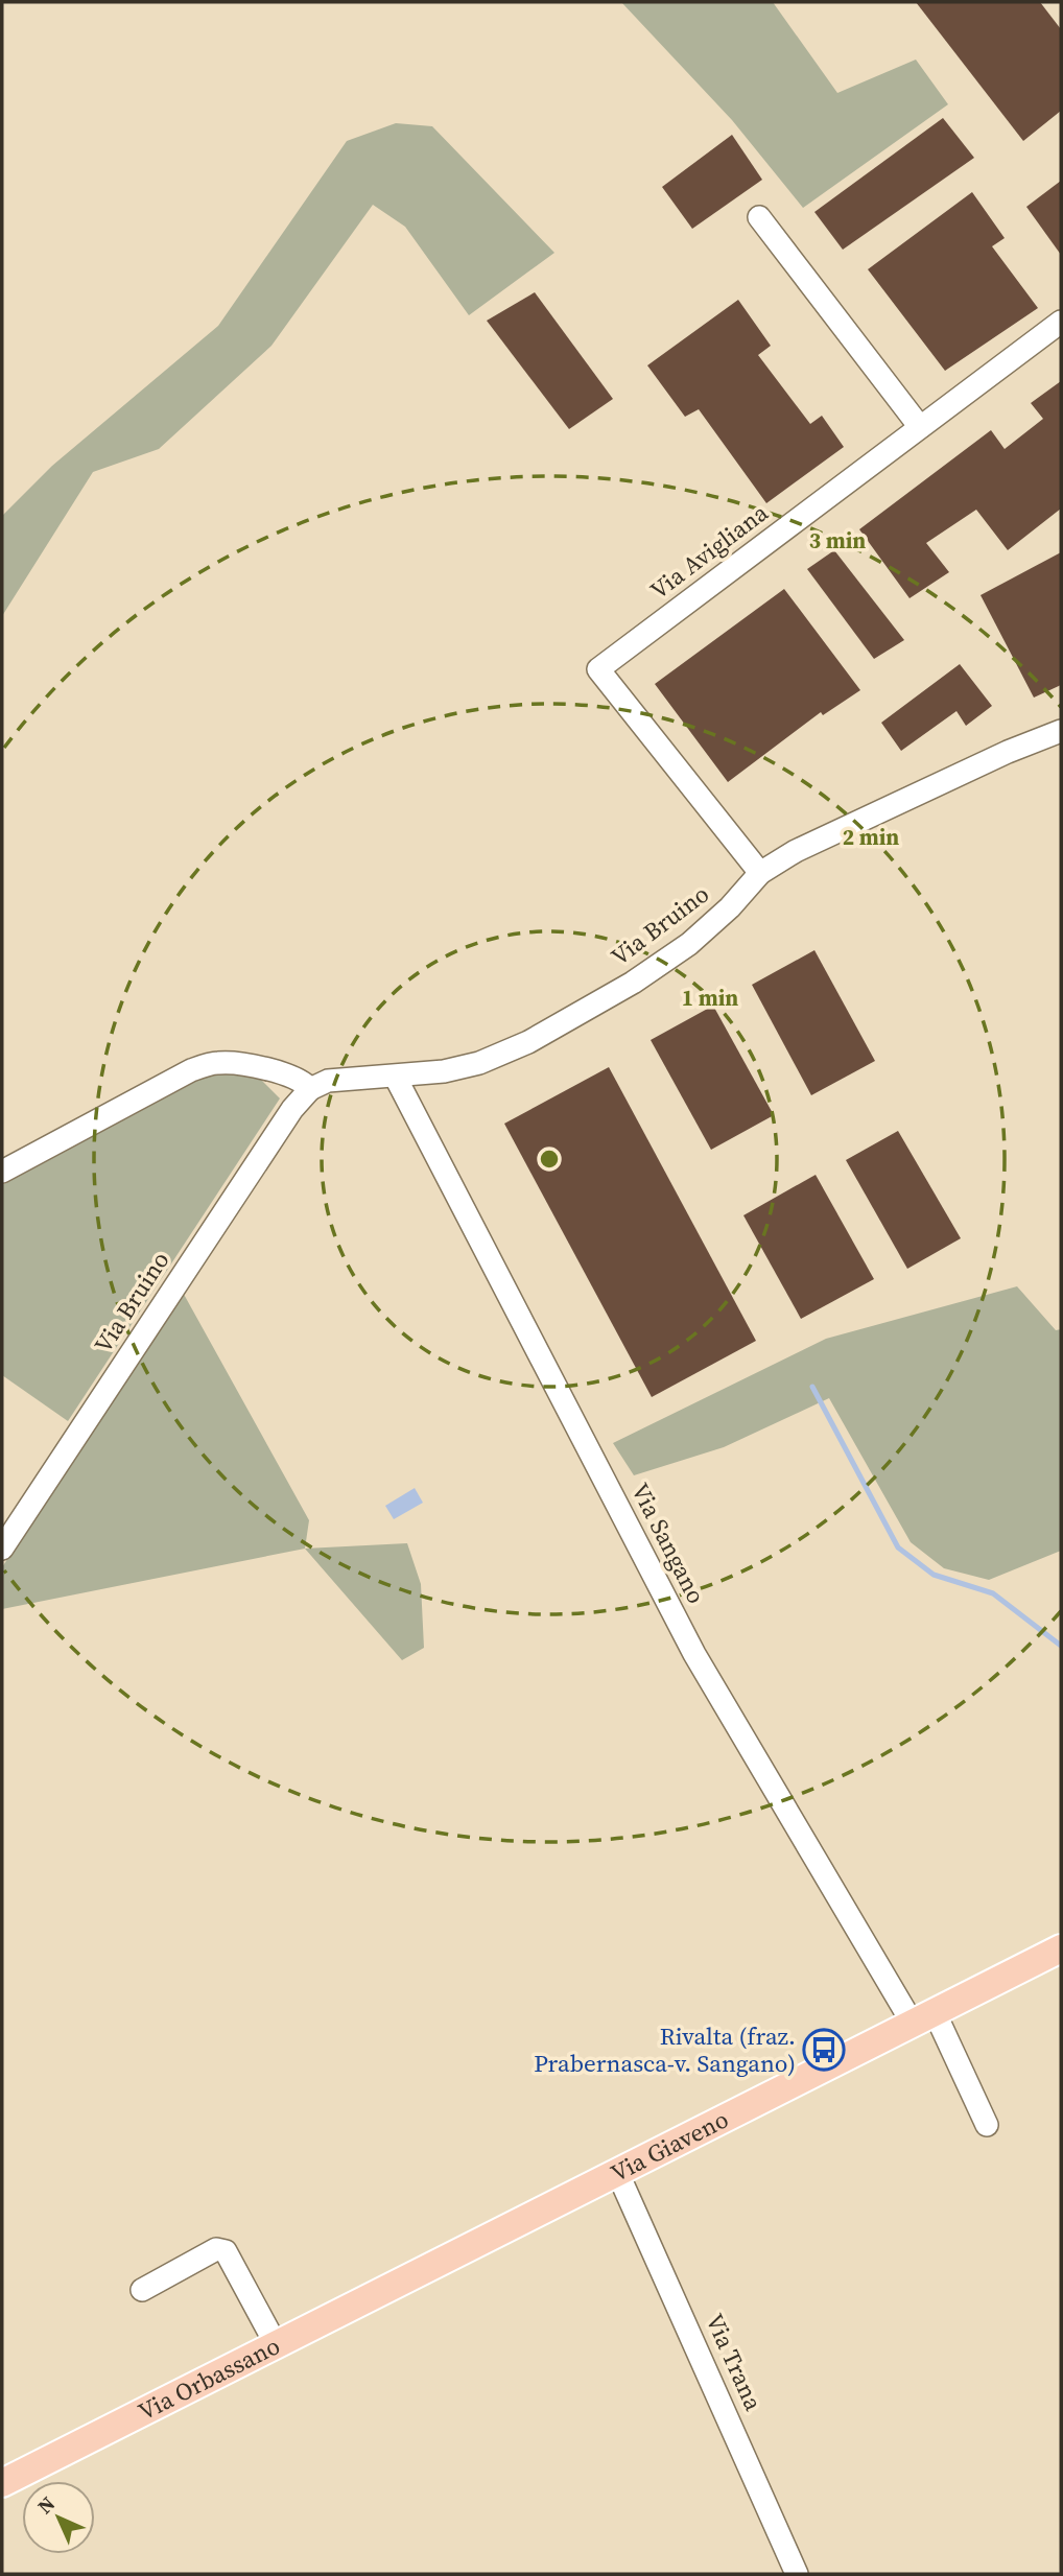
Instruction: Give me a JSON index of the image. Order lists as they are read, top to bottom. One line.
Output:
{"streets":{"main road":["Via Giaveno","Via Orbassano"],"street":["Via Avigliana","Via Bruino","Via Sangano","Via Trana"]},"crossings":[["Via Avigliana","Via Bruino"],["Via Bruino","Via Sangano"],["Via Sangano","Via Giaveno"],["Via Giaveno","Via Trana"],["Via Giaveno","Via Orbassano"]],"places":{"bus stop":["Rivalta (fraz. Prabernasca-v. Sangano)"]},"north":"top left","rings":["3 min","2 min","1 min"]}
